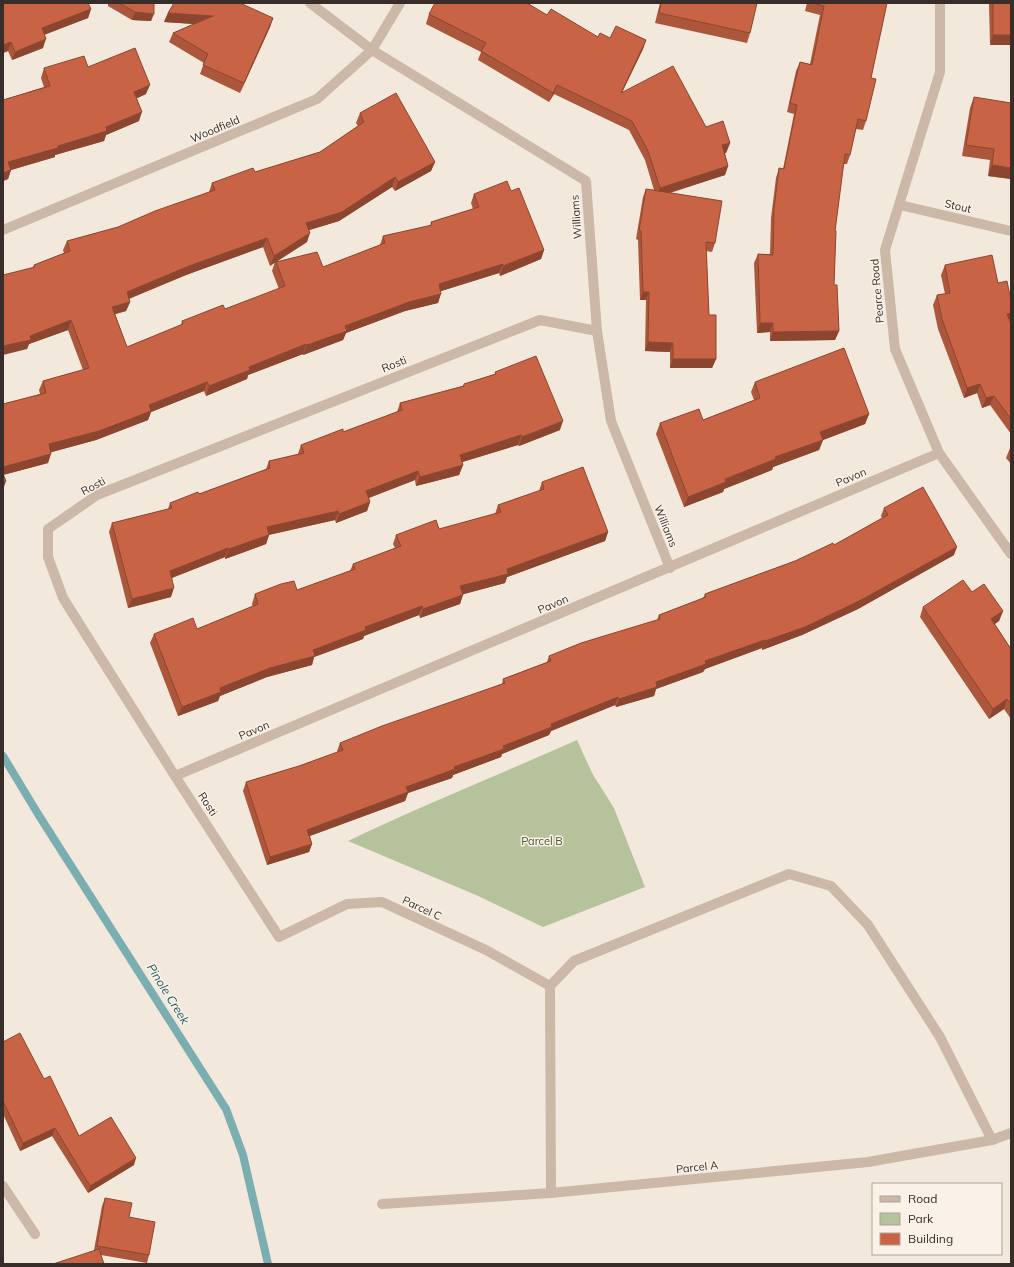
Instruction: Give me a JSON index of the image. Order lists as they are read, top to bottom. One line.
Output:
{"streets":{"street":["Woodfield","Stout","Williams","Pearce Road","Rosti","Pavon","Parcel C","Parcel A"]},"crossings":[["Woodfield","Williams"],["Stout","Pearce Road"],["Williams","Rosti"],["Williams","Pavon"],["Pearce Road","Pavon"],["Rosti","Pavon"],["Rosti","Parcel C"]],"water":["Pinole Creek"],"parks":["Parcel B"],"legend":["Road","Park","Building"]}
